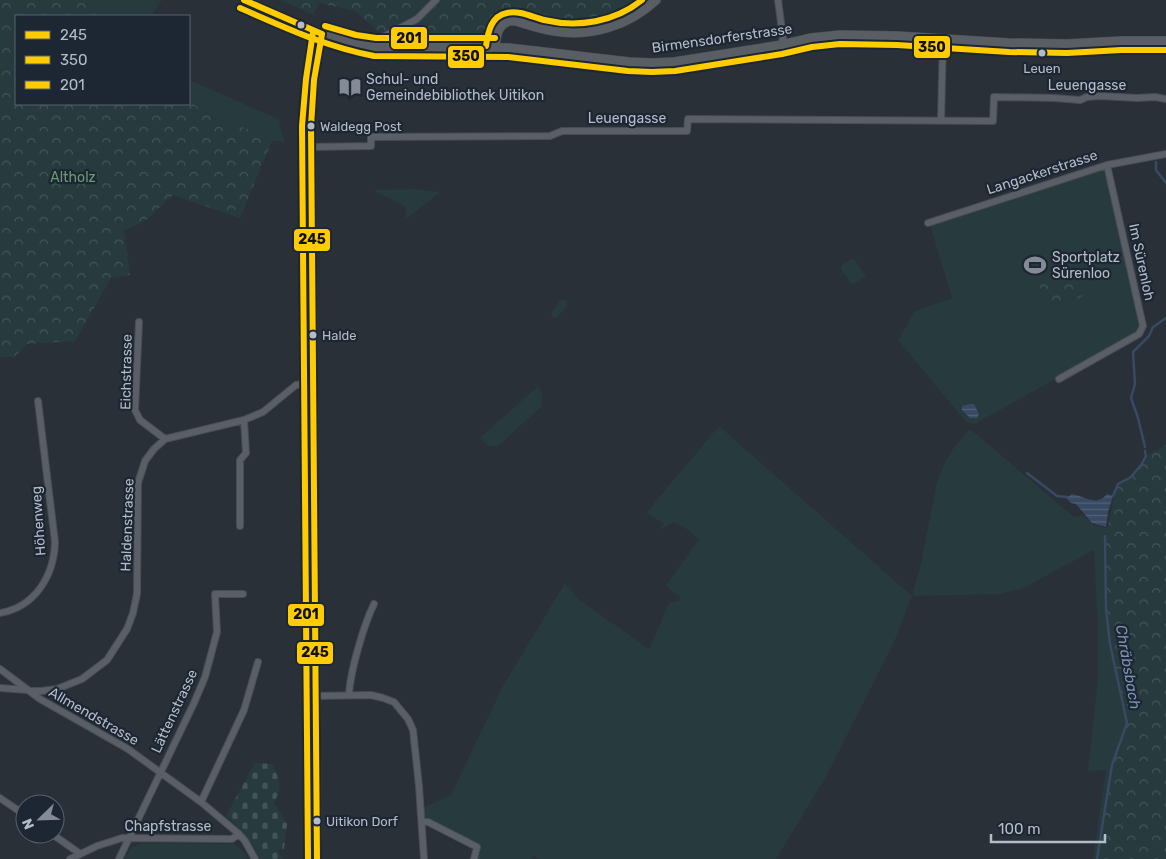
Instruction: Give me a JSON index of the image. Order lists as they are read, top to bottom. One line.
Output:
{"streets":{"main road":["Birmensdorferstrasse"],"street":["Leuengasse","Langackerstrasse","Im Sürenloh","Eichstrasse","Höhenweg","Haldenstrasse","Lättenstrasse","Allmendstrasse","Chapfstrasse"]},"crossings":[["Langackerstrasse","Im Sürenloh"],["Eichstrasse","Haldenstrasse"],["Haldenstrasse","Allmendstrasse"],["Lättenstrasse","Allmendstrasse"],["Lättenstrasse","Chapfstrasse"],["Allmendstrasse","Chapfstrasse"]],"water":["Chräbsbach"],"parks":["Altholz"],"places":{"other":["Leuen","Waldegg Post","Halde","Uitikon Dorf"],"library":["Schul- und Gemeindebibliothek Uitikon"],"sports":["Sportplatz Sürenloo"]},"lines":["transit line 245","transit line 201","transit line 350"],"legend":["245","350","201"],"scale_bar":"100 m","north":"bottom left"}
